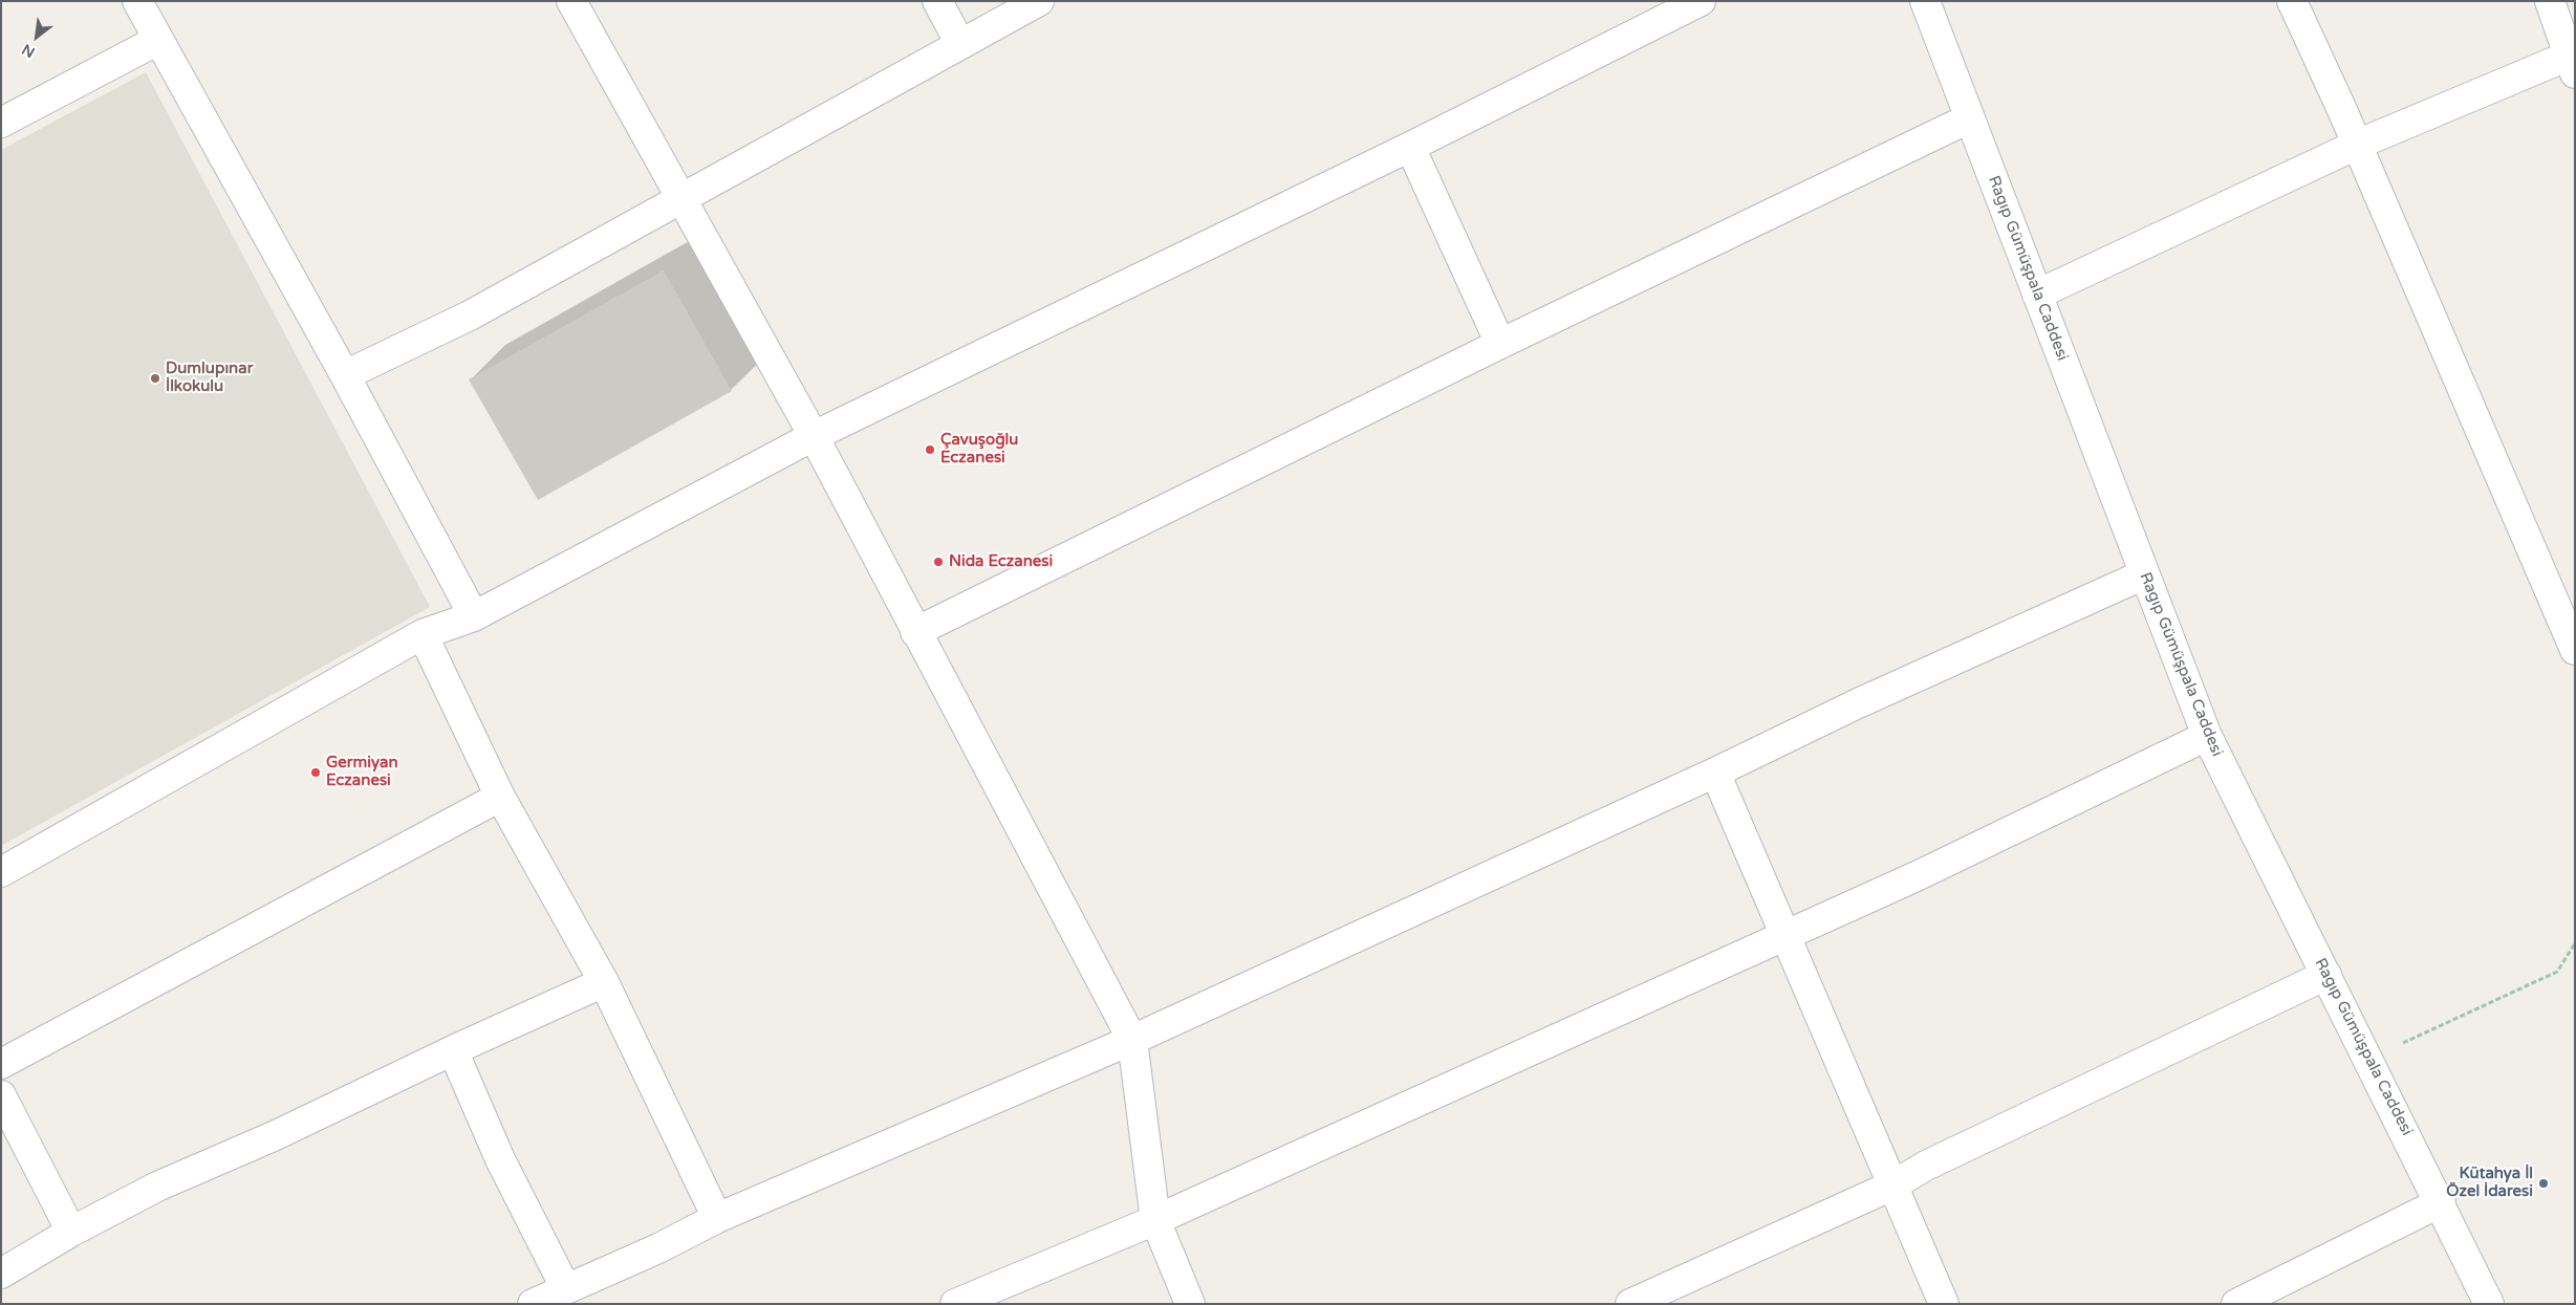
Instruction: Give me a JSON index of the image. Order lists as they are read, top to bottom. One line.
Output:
{"streets":{"street":["Ragıp Gümüşpala Caddesi"]},"places":["Dumlupınar İlkokulu","Çavuşoğlu Eczanesi","Nida Eczanesi","Germiyan Eczanesi","Kütahya İl Özel İdaresi"],"north":"bottom left"}
